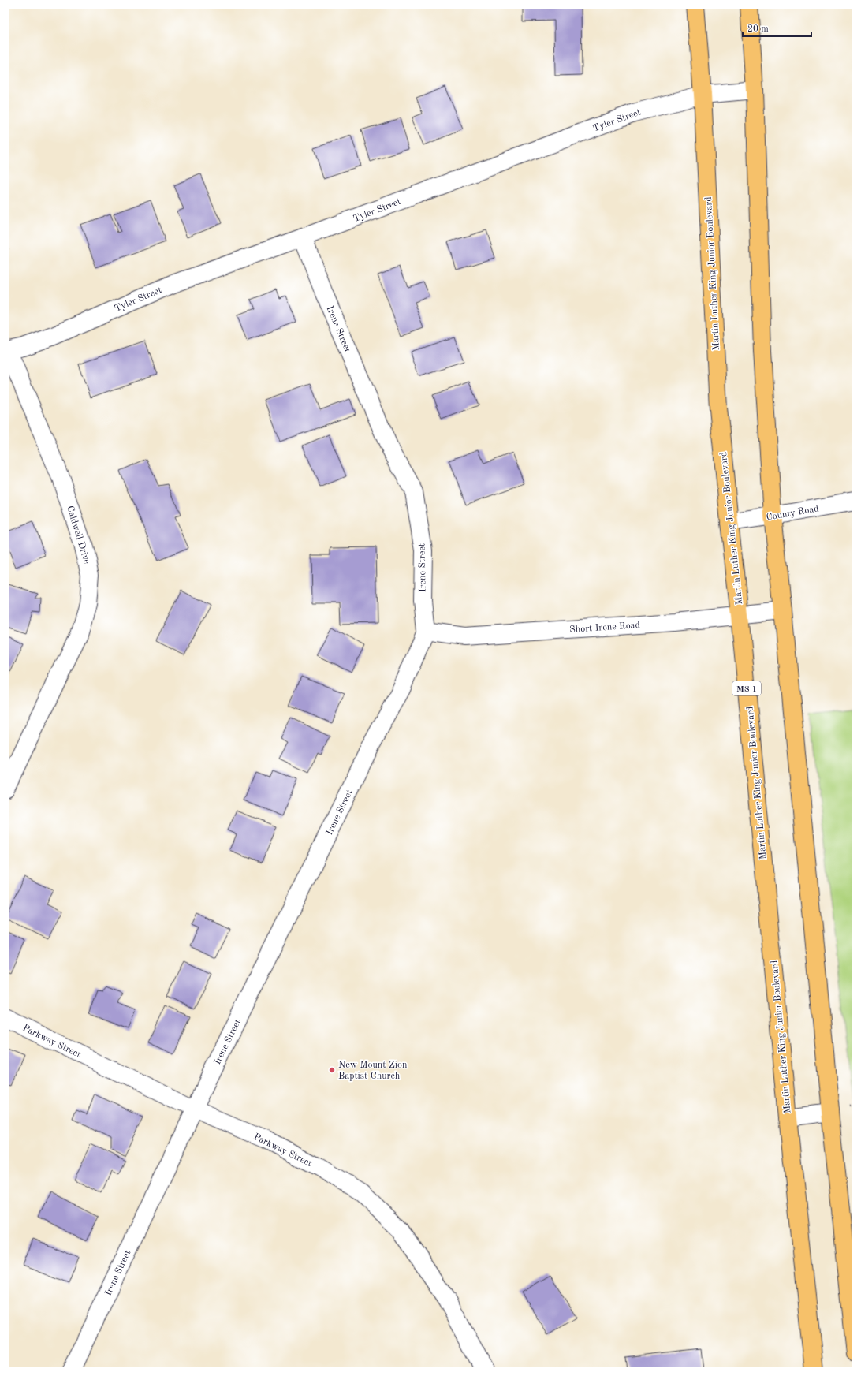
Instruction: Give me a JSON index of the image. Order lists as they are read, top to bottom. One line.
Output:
{"streets":{"main road":["Martin Luther King Junior Boulevard","MS 1"],"street":["Tyler Street","Irene Street","County Road","Caldwell Drive","Short Irene Road","Parkway Street"]},"crossings":[["Tyler Street","Martin Luther King Junior Boulevard"],["Tyler Street","Irene Street"],["Tyler Street","Caldwell Drive"],["Martin Luther King Junior Boulevard","County Road"],["Martin Luther King Junior Boulevard","Short Irene Road"],["Irene Street","Short Irene Road"],["Irene Street","Parkway Street"]],"places":["New Mount Zion Baptist Church"],"scale_bar":"20 m"}
